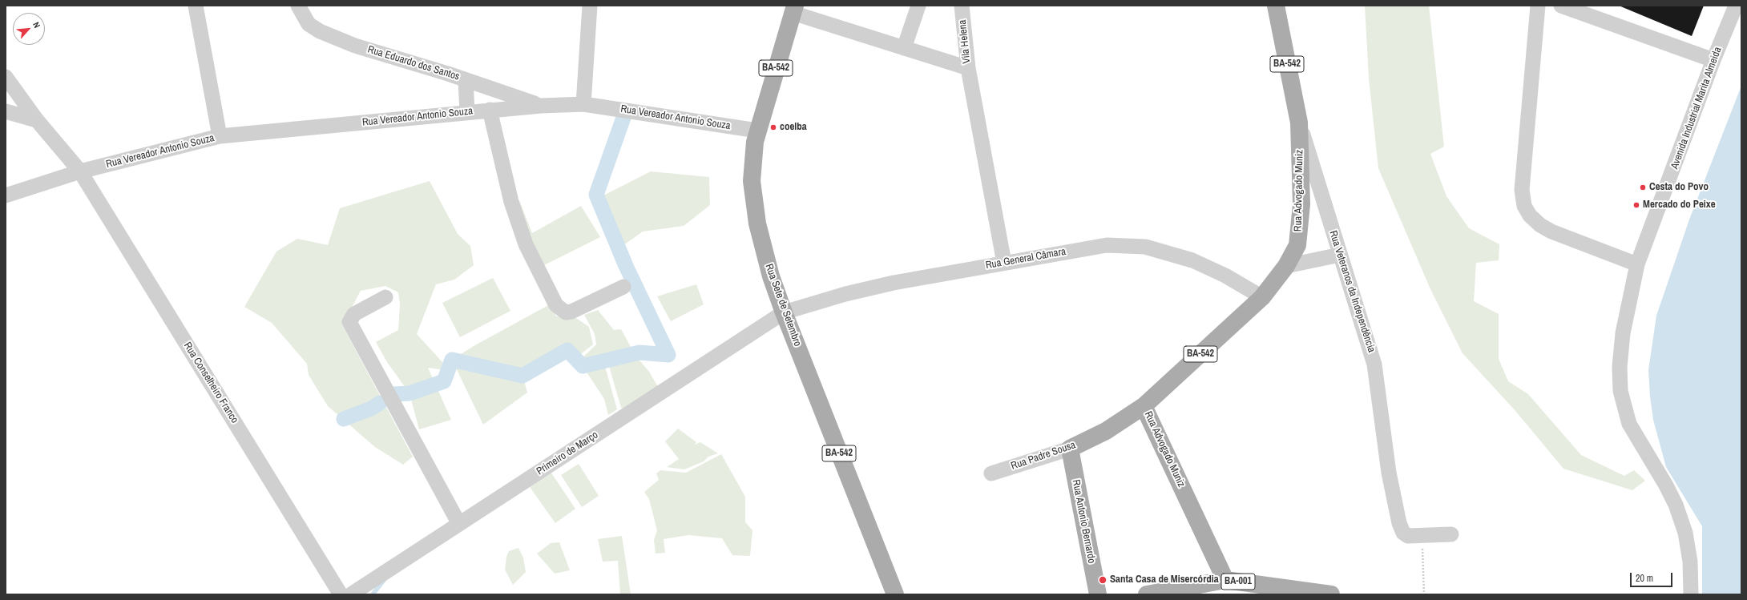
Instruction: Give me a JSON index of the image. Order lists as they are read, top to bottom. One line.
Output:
{"streets":{"main road":["BA-542","Rua Advogado Muniz","Rua Veteranos da Independência","Rua Sete de Setembro","Rua Padre Sousa","Rua Antonio Bernardo","BA-001"],"street":["Vila Helena","Rua Eduardo dos Santos","Avenida Industrial Marita Almeida","Rua Vereador Antonio Souza","Rua General Câmara","Rua Conselheiro Franco","Primeiro de Março"]},"crossings":[["Vila Helena","Rua Sete de Setembro"],["Rua Eduardo dos Santos","Rua Vereador Antonio Souza"],["Rua Vereador Antonio Souza","Rua Sete de Setembro"],["Rua Vereador Antonio Souza","Rua Conselheiro Franco"],["Rua Advogado Muniz","Rua General Câmara"],["Rua Advogado Muniz","Rua Veteranos da Independência"],["Rua Advogado Muniz","Rua Padre Sousa"],["Rua Advogado Muniz","BA-001"],["Rua General Câmara","Rua Sete de Setembro"],["Rua General Câmara","Primeiro de Março"],["Rua Sete de Setembro","Primeiro de Março"],["Rua Padre Sousa","Rua Antonio Bernardo"]],"places":["coelba","Cesta do Povo","Mercado do Peixe","Santa Casa de Misercórdia"],"scale_bar":"20 m","north":"top right"}
